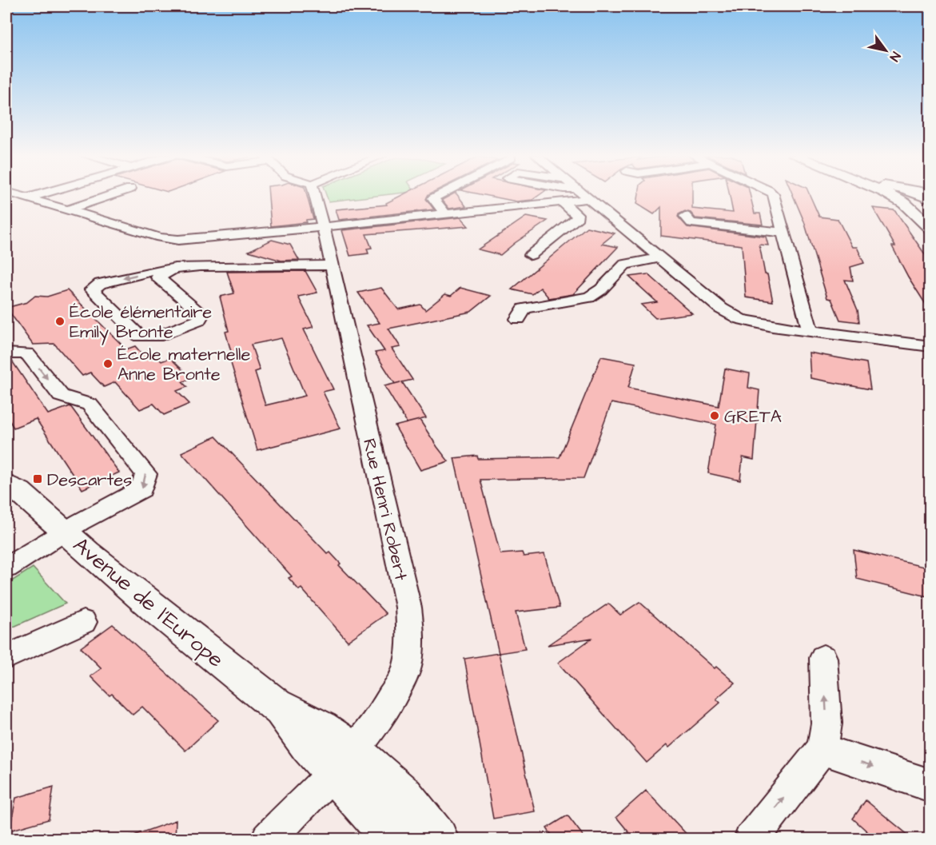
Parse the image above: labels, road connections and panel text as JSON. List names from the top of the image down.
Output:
{
  "streets": {
    "main road": ["Avenue de l’Europe"],
    "street": ["Rue Henri Robert"]
  },
  "crossings": [
    ["Rue Henri Robert", "Avenue de l’Europe"]
  ],
  "places": {
    "other": ["École élémentaire Emily Bronte", "École maternelle Anne Bronte", "GRETA"],
    "transit": ["Descartes"]
  },
  "north": "bottom right"
}
